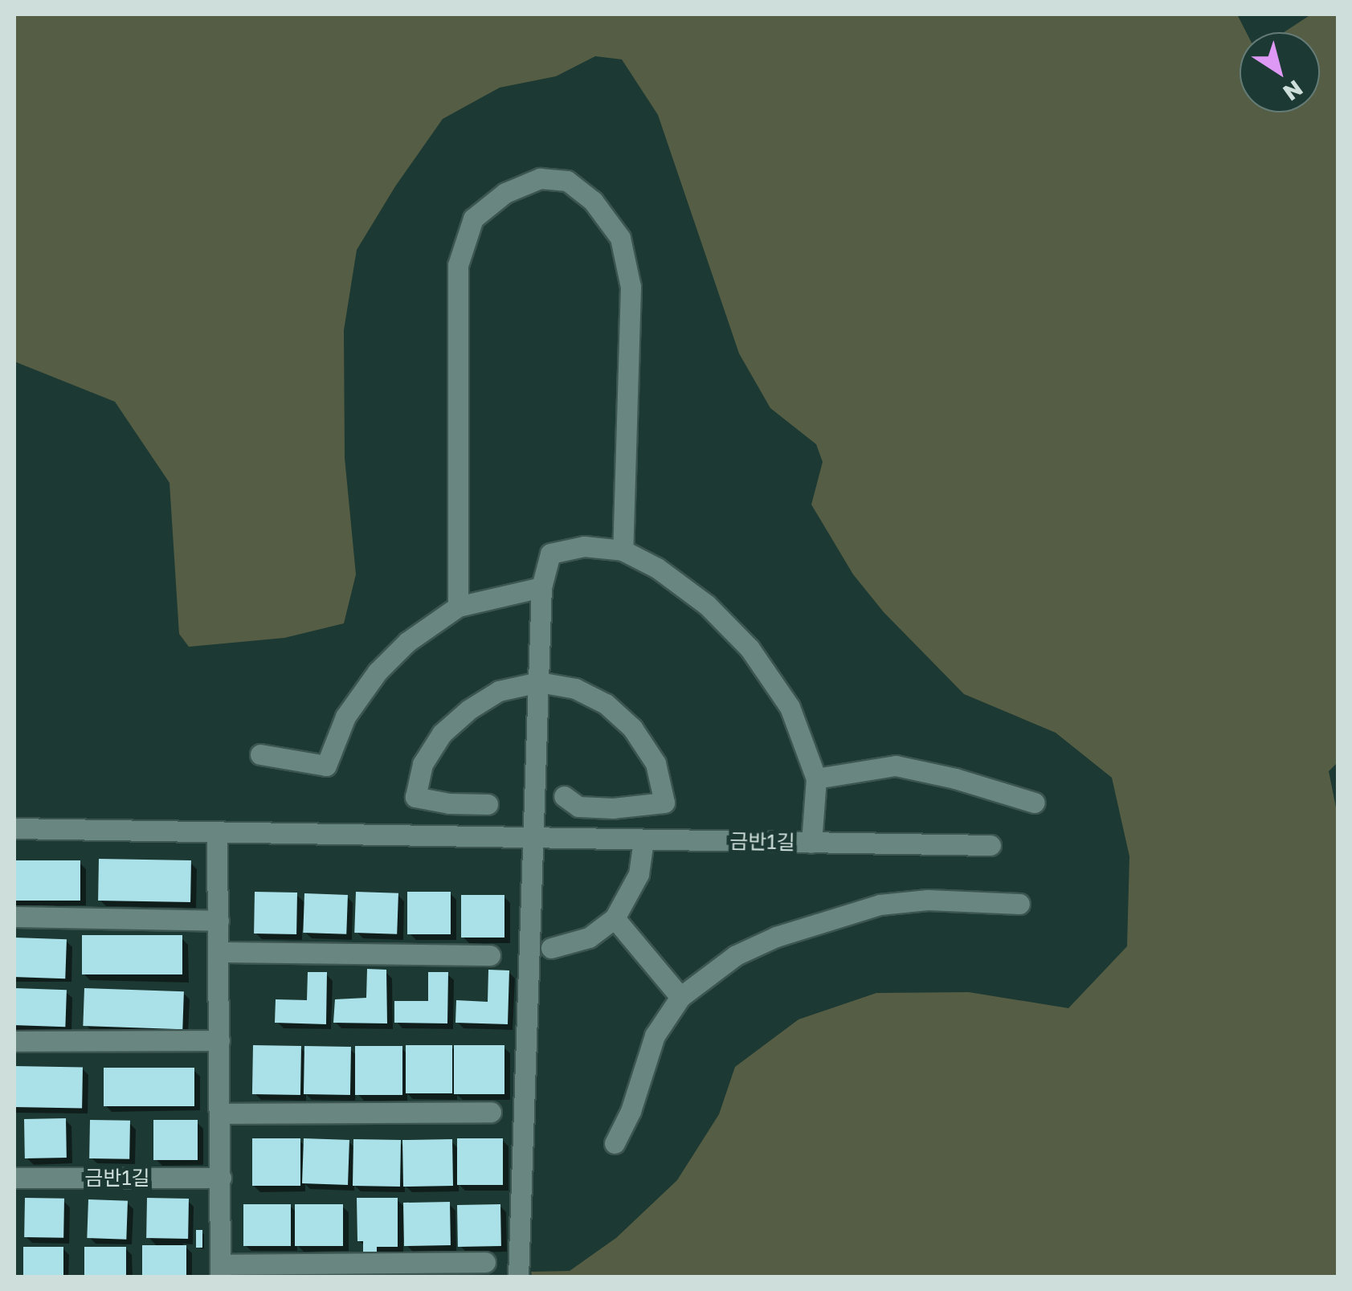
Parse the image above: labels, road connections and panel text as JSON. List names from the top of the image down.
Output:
{
  "streets": {
    "street": ["금반1길"]
  },
  "north": "bottom right"
}
